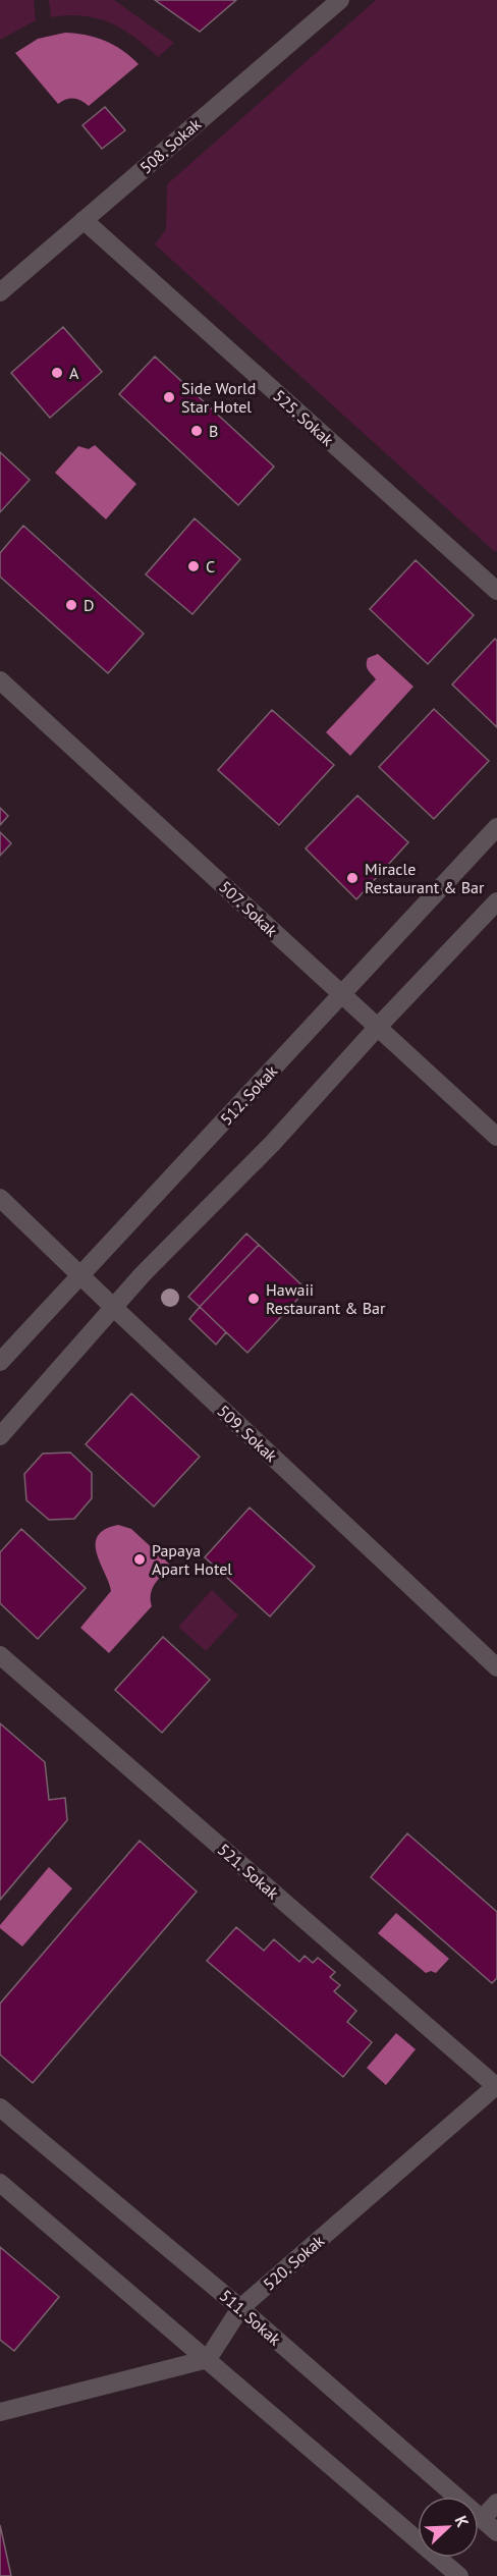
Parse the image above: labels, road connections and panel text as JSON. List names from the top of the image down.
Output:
{
  "streets": {
    "street": [
      "508. Sokak",
      "525. Sokak",
      "507. Sokak",
      "512. Sokak",
      "509. Sokak",
      "521. Sokak",
      "520. Sokak",
      "511. Sokak"
    ]
  },
  "crossings": [
    ["508. Sokak", "525. Sokak"],
    ["507. Sokak", "512. Sokak"],
    ["512. Sokak", "509. Sokak"],
    ["521. Sokak", "520. Sokak"],
    ["520. Sokak", "511. Sokak"]
  ],
  "places": [
    "A",
    "Side World Star Hotel",
    "B",
    "C",
    "D",
    "Miracle Restaurant & Bar",
    "Hawaii Restaurant & Bar",
    "Papaya Apart Hotel"
  ],
  "north": "top right"
}
